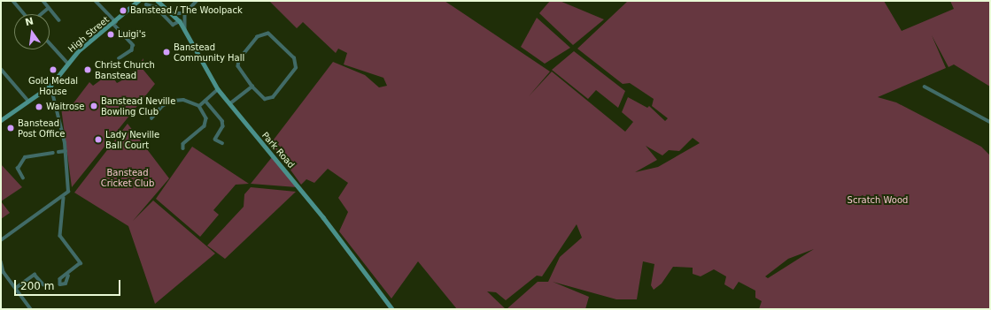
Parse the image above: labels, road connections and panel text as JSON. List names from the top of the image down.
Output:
{
  "streets": {
    "street": ["High Street", "Park Road"]
  },
  "parks": ["Banstead Cricket Club", "Scratch Wood"],
  "places": [
    "Banstead / The Woolpack",
    "Luigi's",
    "Banstead Community Hall",
    "Gold Medal House",
    "Christ Church Banstead",
    "Banstead Neville Bowling Club",
    "Waitrose",
    "Banstead Post Office",
    "Lady Neville Ball Court"
  ],
  "scale_bar": "200 m",
  "north": "top"
}
